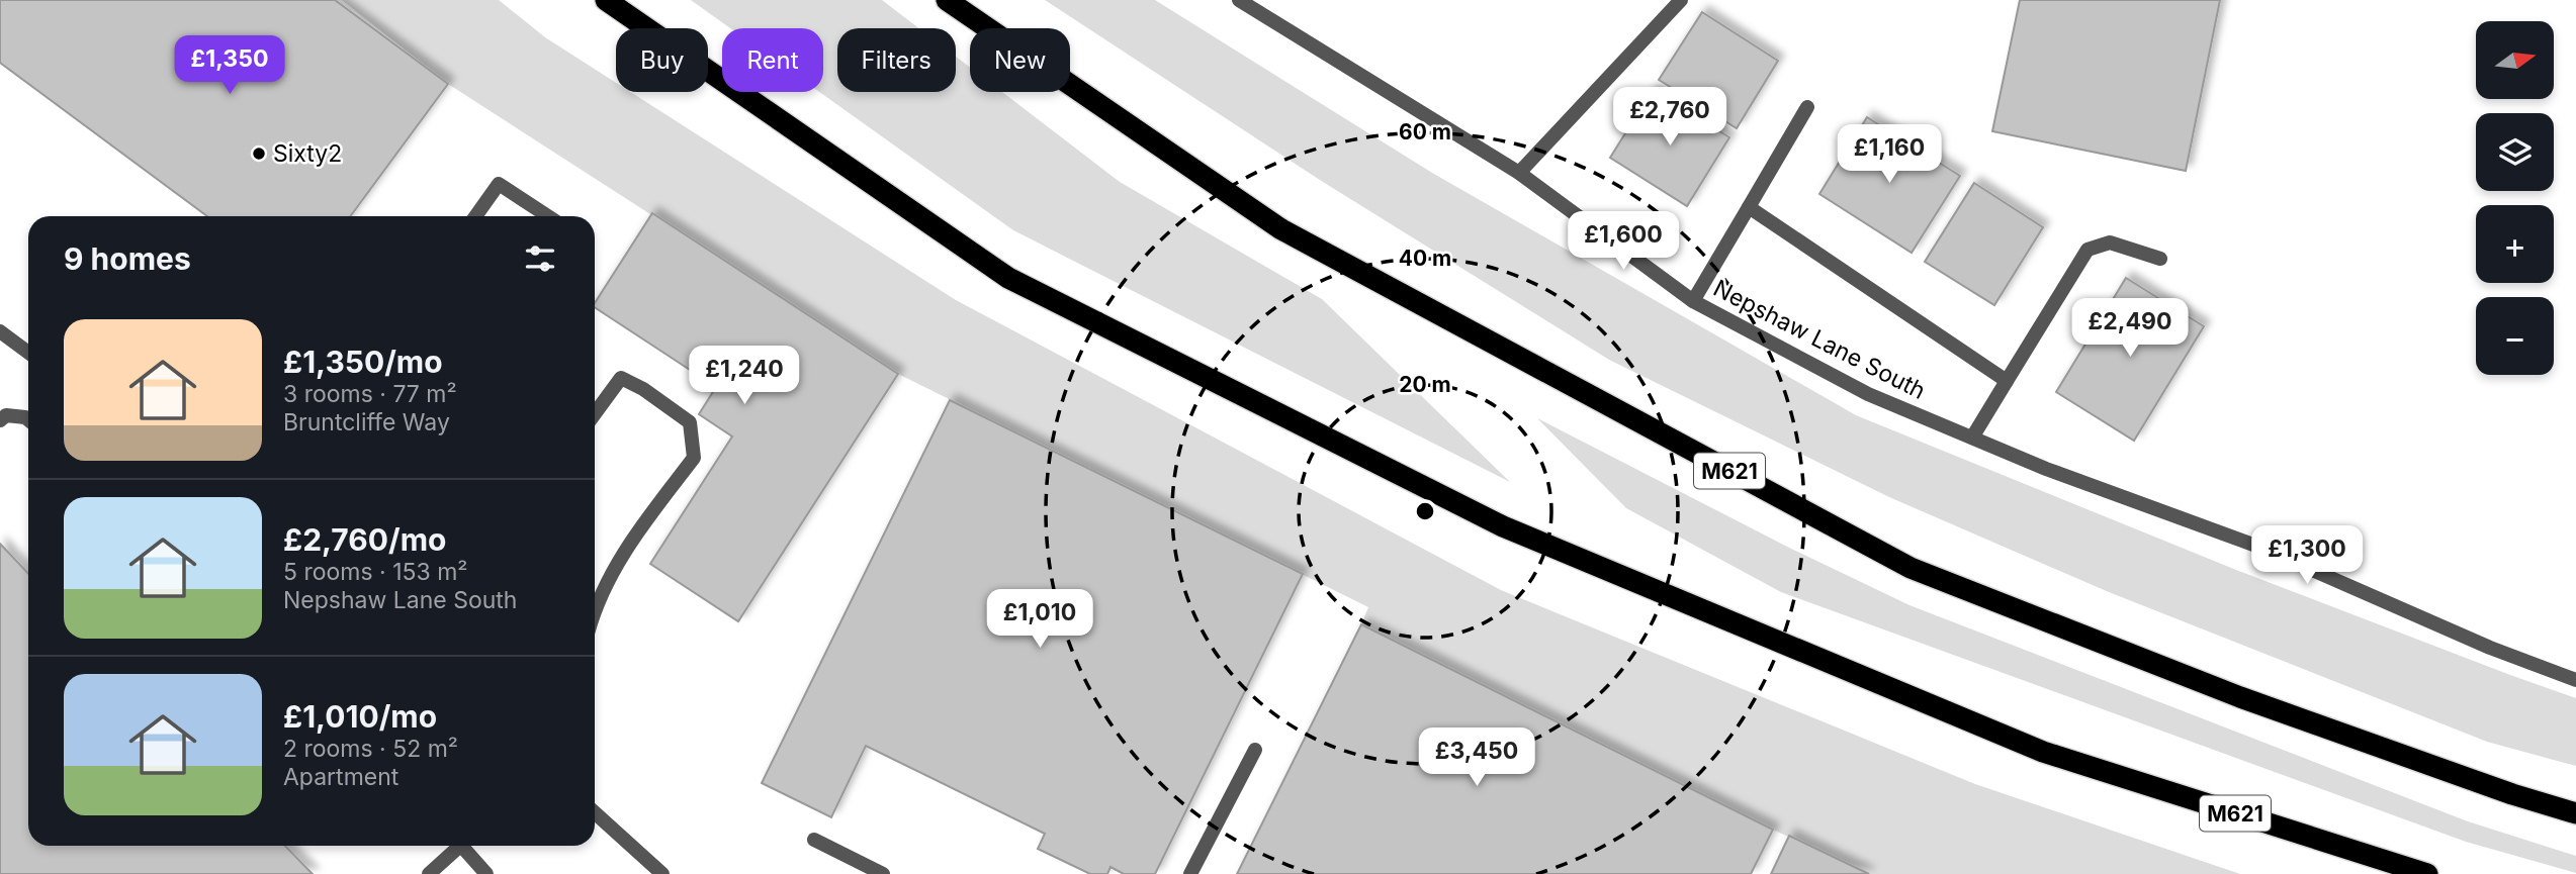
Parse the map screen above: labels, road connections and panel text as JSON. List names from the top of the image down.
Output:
{
  "streets": {
    "highway": ["M621"],
    "street": ["Nepshaw Lane South"]
  },
  "places": ["Sixty2"],
  "north": "right",
  "page": {
    "map_buttons": ["+", "−"],
    "chip": [
      "Buy",
      "Rent",
      "Filters",
      "New"
    ],
    "price": [
      "£1,350",
      "£2,760",
      "£1,160",
      "£1,600",
      "£2,490",
      "£1,240",
      "£1,300",
      "£1,010",
      "£3,450"
    ],
    "heading": "9 homes",
    "list": [
      {
        "name": "£1,350/mo",
        "note": "3 rooms · 77 m² · Bruntcliffe Way"
      },
      {
        "name": "£2,760/mo",
        "note": "5 rooms · 153 m² · Nepshaw Lane South"
      },
      {
        "name": "£1,010/mo",
        "note": "2 rooms · 52 m² · Apartment"
      }
    ]
  },
  "rings": ["60 m", "40 m", "20 m"]
}
